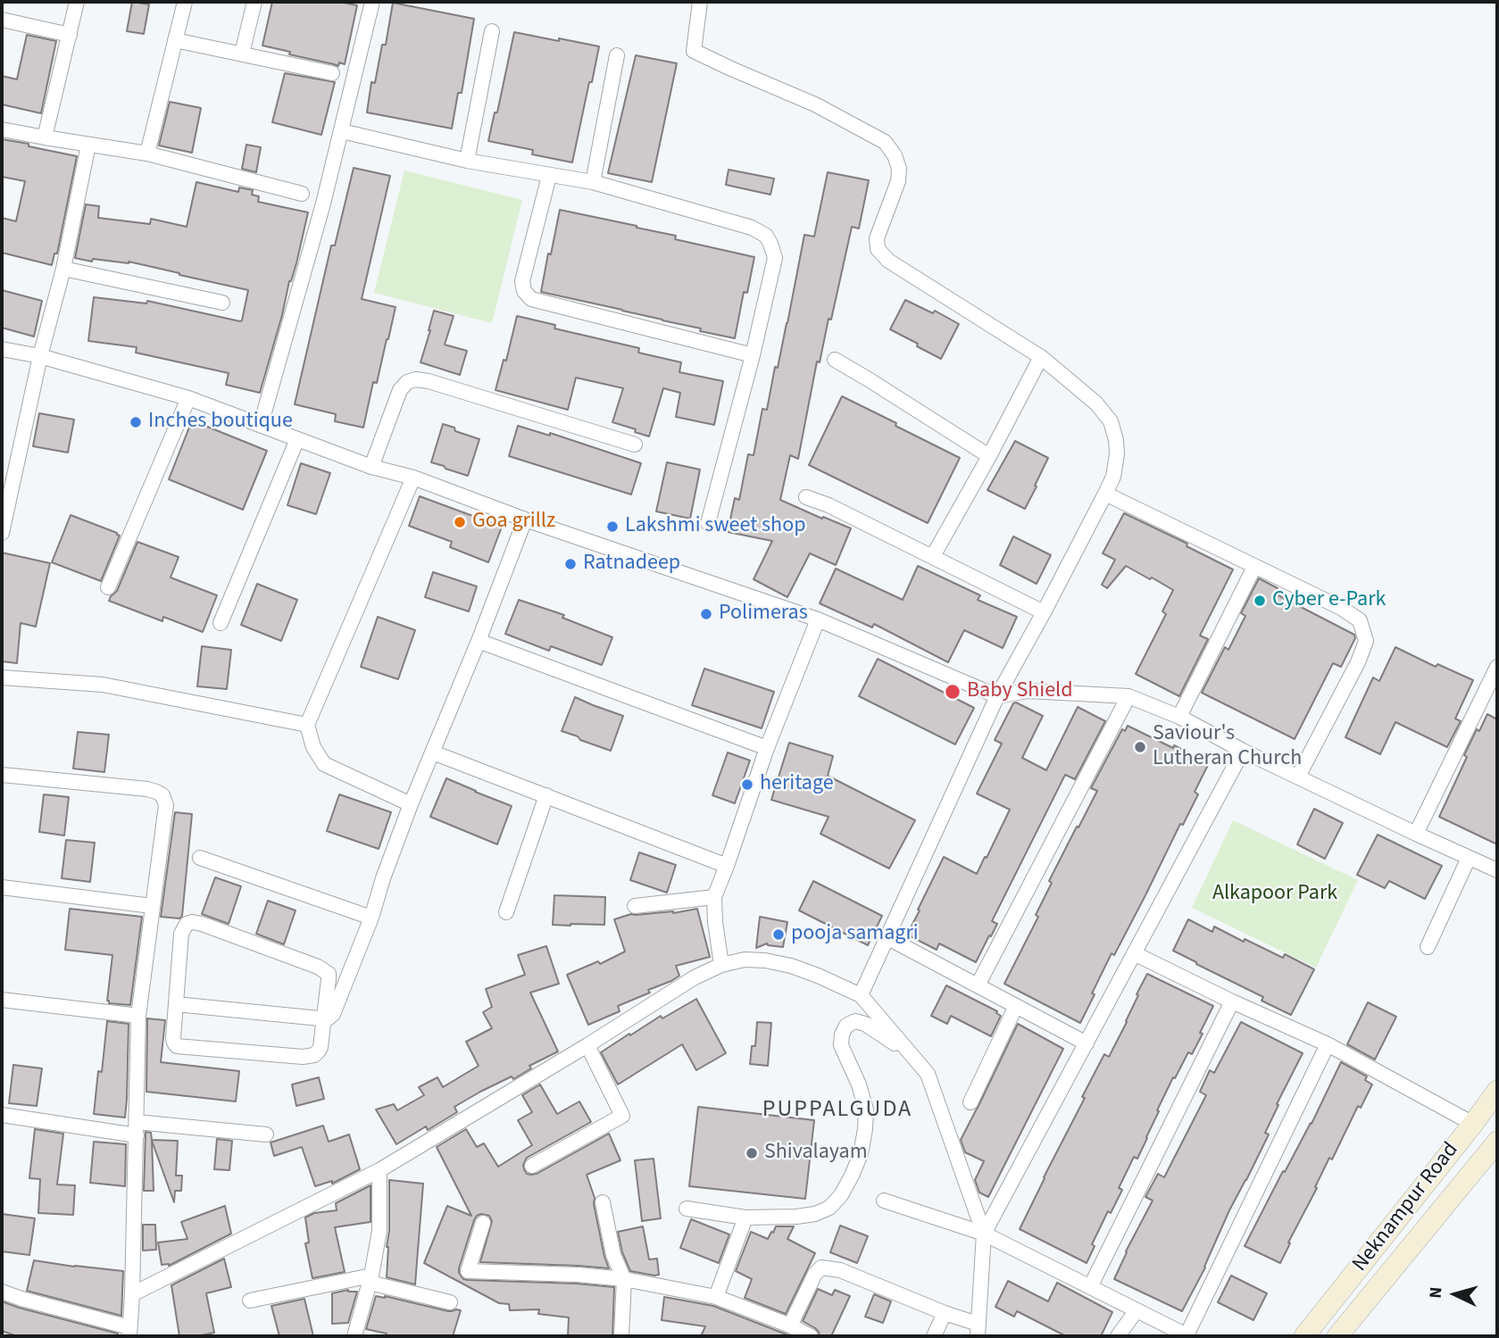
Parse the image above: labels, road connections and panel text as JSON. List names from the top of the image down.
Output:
{
  "streets": {
    "street": ["Neknampur Road"]
  },
  "districts": ["PUPPALGUDA"],
  "parks": ["Alkapoor Park"],
  "places": [
    "Inches boutique",
    "Goa grillz",
    "Lakshmi sweet shop",
    "Ratnadeep",
    "Cyber e-Park",
    "Polimeras",
    "Baby Shield",
    "Saviour's Lutheran Church",
    "heritage",
    "pooja samagri",
    "Shivalayam"
  ],
  "north": "left"
}
